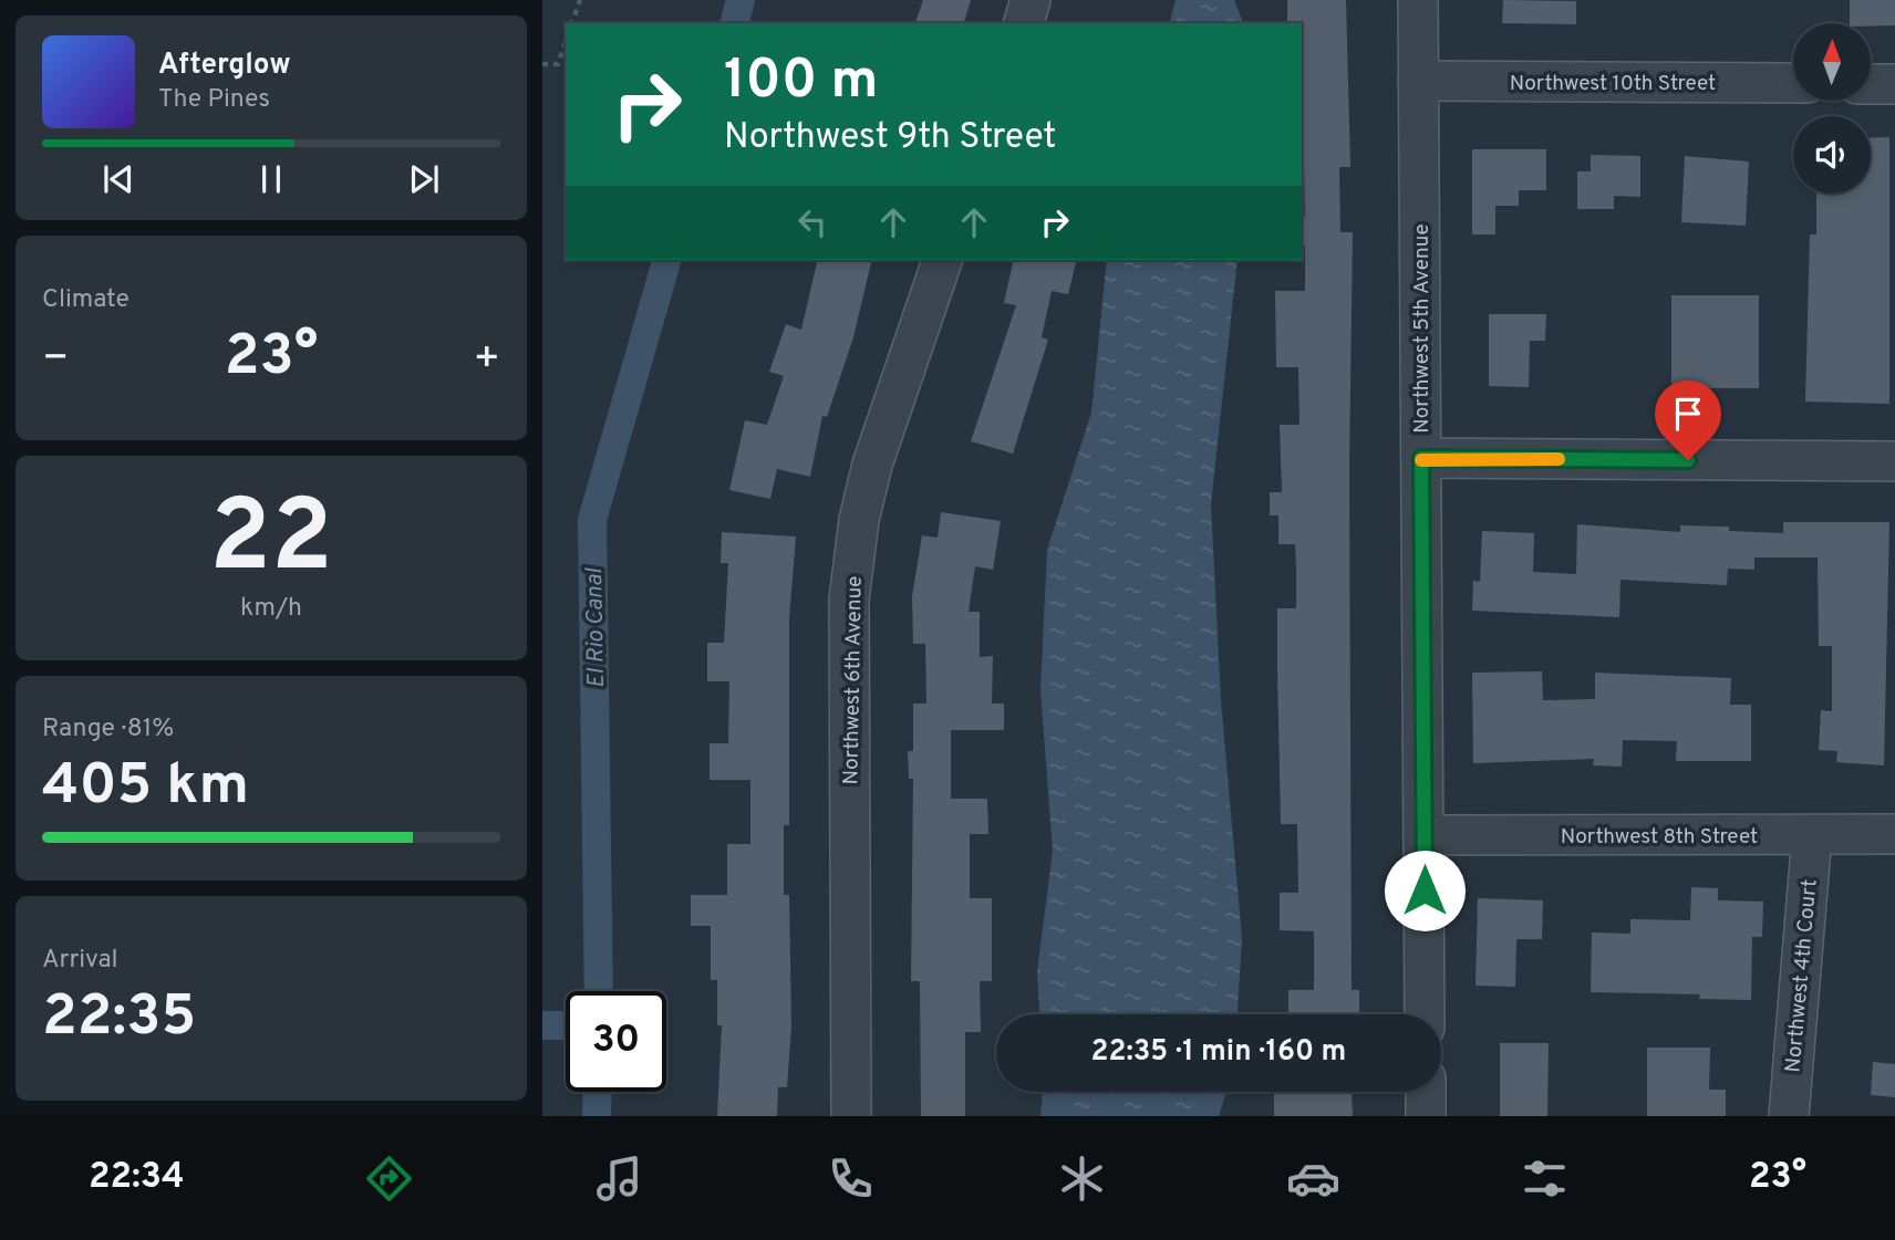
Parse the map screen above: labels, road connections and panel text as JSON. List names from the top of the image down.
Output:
{
  "streets": {
    "street": [
      "Northwest 10th Street",
      "Northwest 5th Avenue",
      "Northwest 6th Avenue",
      "Northwest 8th Street",
      "Northwest 4th Court"
    ]
  },
  "crossings": [
    ["Northwest 10th Street", "Northwest 5th Avenue"],
    ["Northwest 5th Avenue", "Northwest 8th Street"],
    ["Northwest 8th Street", "Northwest 4th Court"]
  ],
  "water": ["El Rio Canal"],
  "north": "top",
  "page": {
    "turn": ["100 m", "Northwest 9th Street"],
    "song": ["Afterglow", "The Pines"],
    "tile": [
      "Climate",
      ["22", "km/h"],
      ["Range · 81%", "405 km"],
      ["Arrival", "22:35"]
    ],
    "heat": ["−", "23°", "+"],
    "limit": "30",
    "trip": "22:35 · 1 min · 160 m",
    "tabs": ["22:34", "23°"]
  }
}
